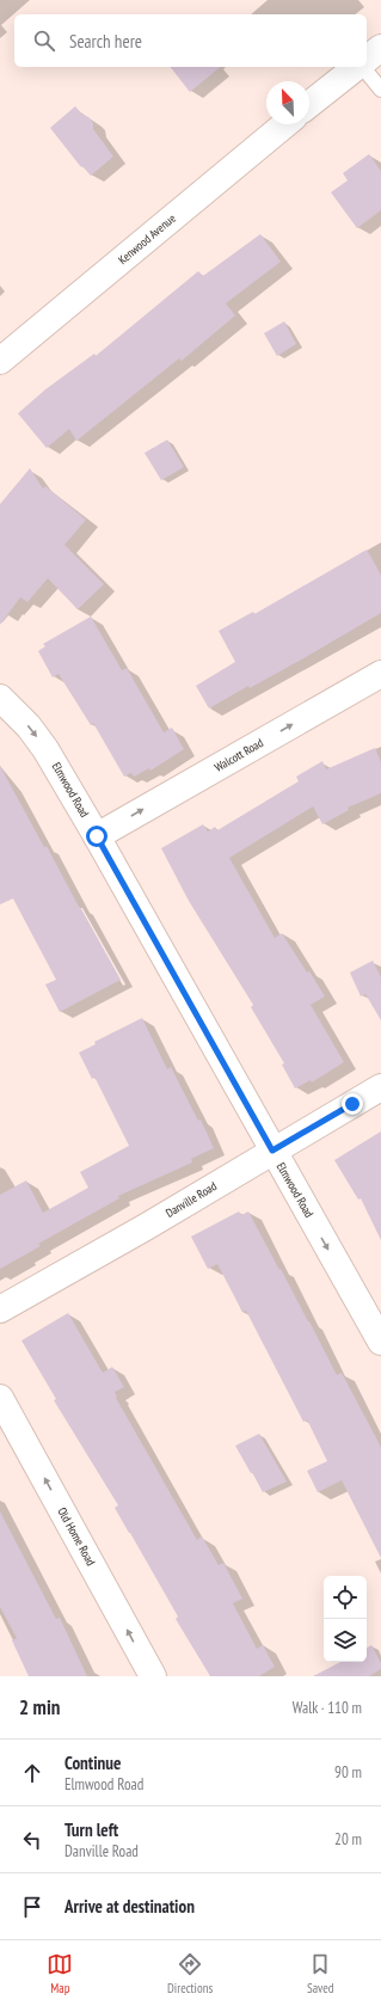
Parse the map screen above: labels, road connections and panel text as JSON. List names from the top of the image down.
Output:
{
  "streets": {
    "street": [
      "Kenwood Avenue",
      "Walcott Road",
      "Elmwood Road",
      "Danville Road",
      "Old Home Road"
    ]
  },
  "crossings": [
    ["Walcott Road", "Elmwood Road"],
    ["Elmwood Road", "Danville Road"]
  ],
  "one_way": ["Walcott Road", "Elmwood Road", "Old Home Road"],
  "north": "top left",
  "page": {
    "search": "Search here",
    "heading": ["2 min", "Walk · 110 m"],
    "list": [
      ["Continue", "Elmwood Road", "90 m"],
      ["Turn left", "Danville Road", "20 m"],
      "Arrive at destination"
    ],
    "nav": ["Map", "Directions", "Saved"]
  }
}
